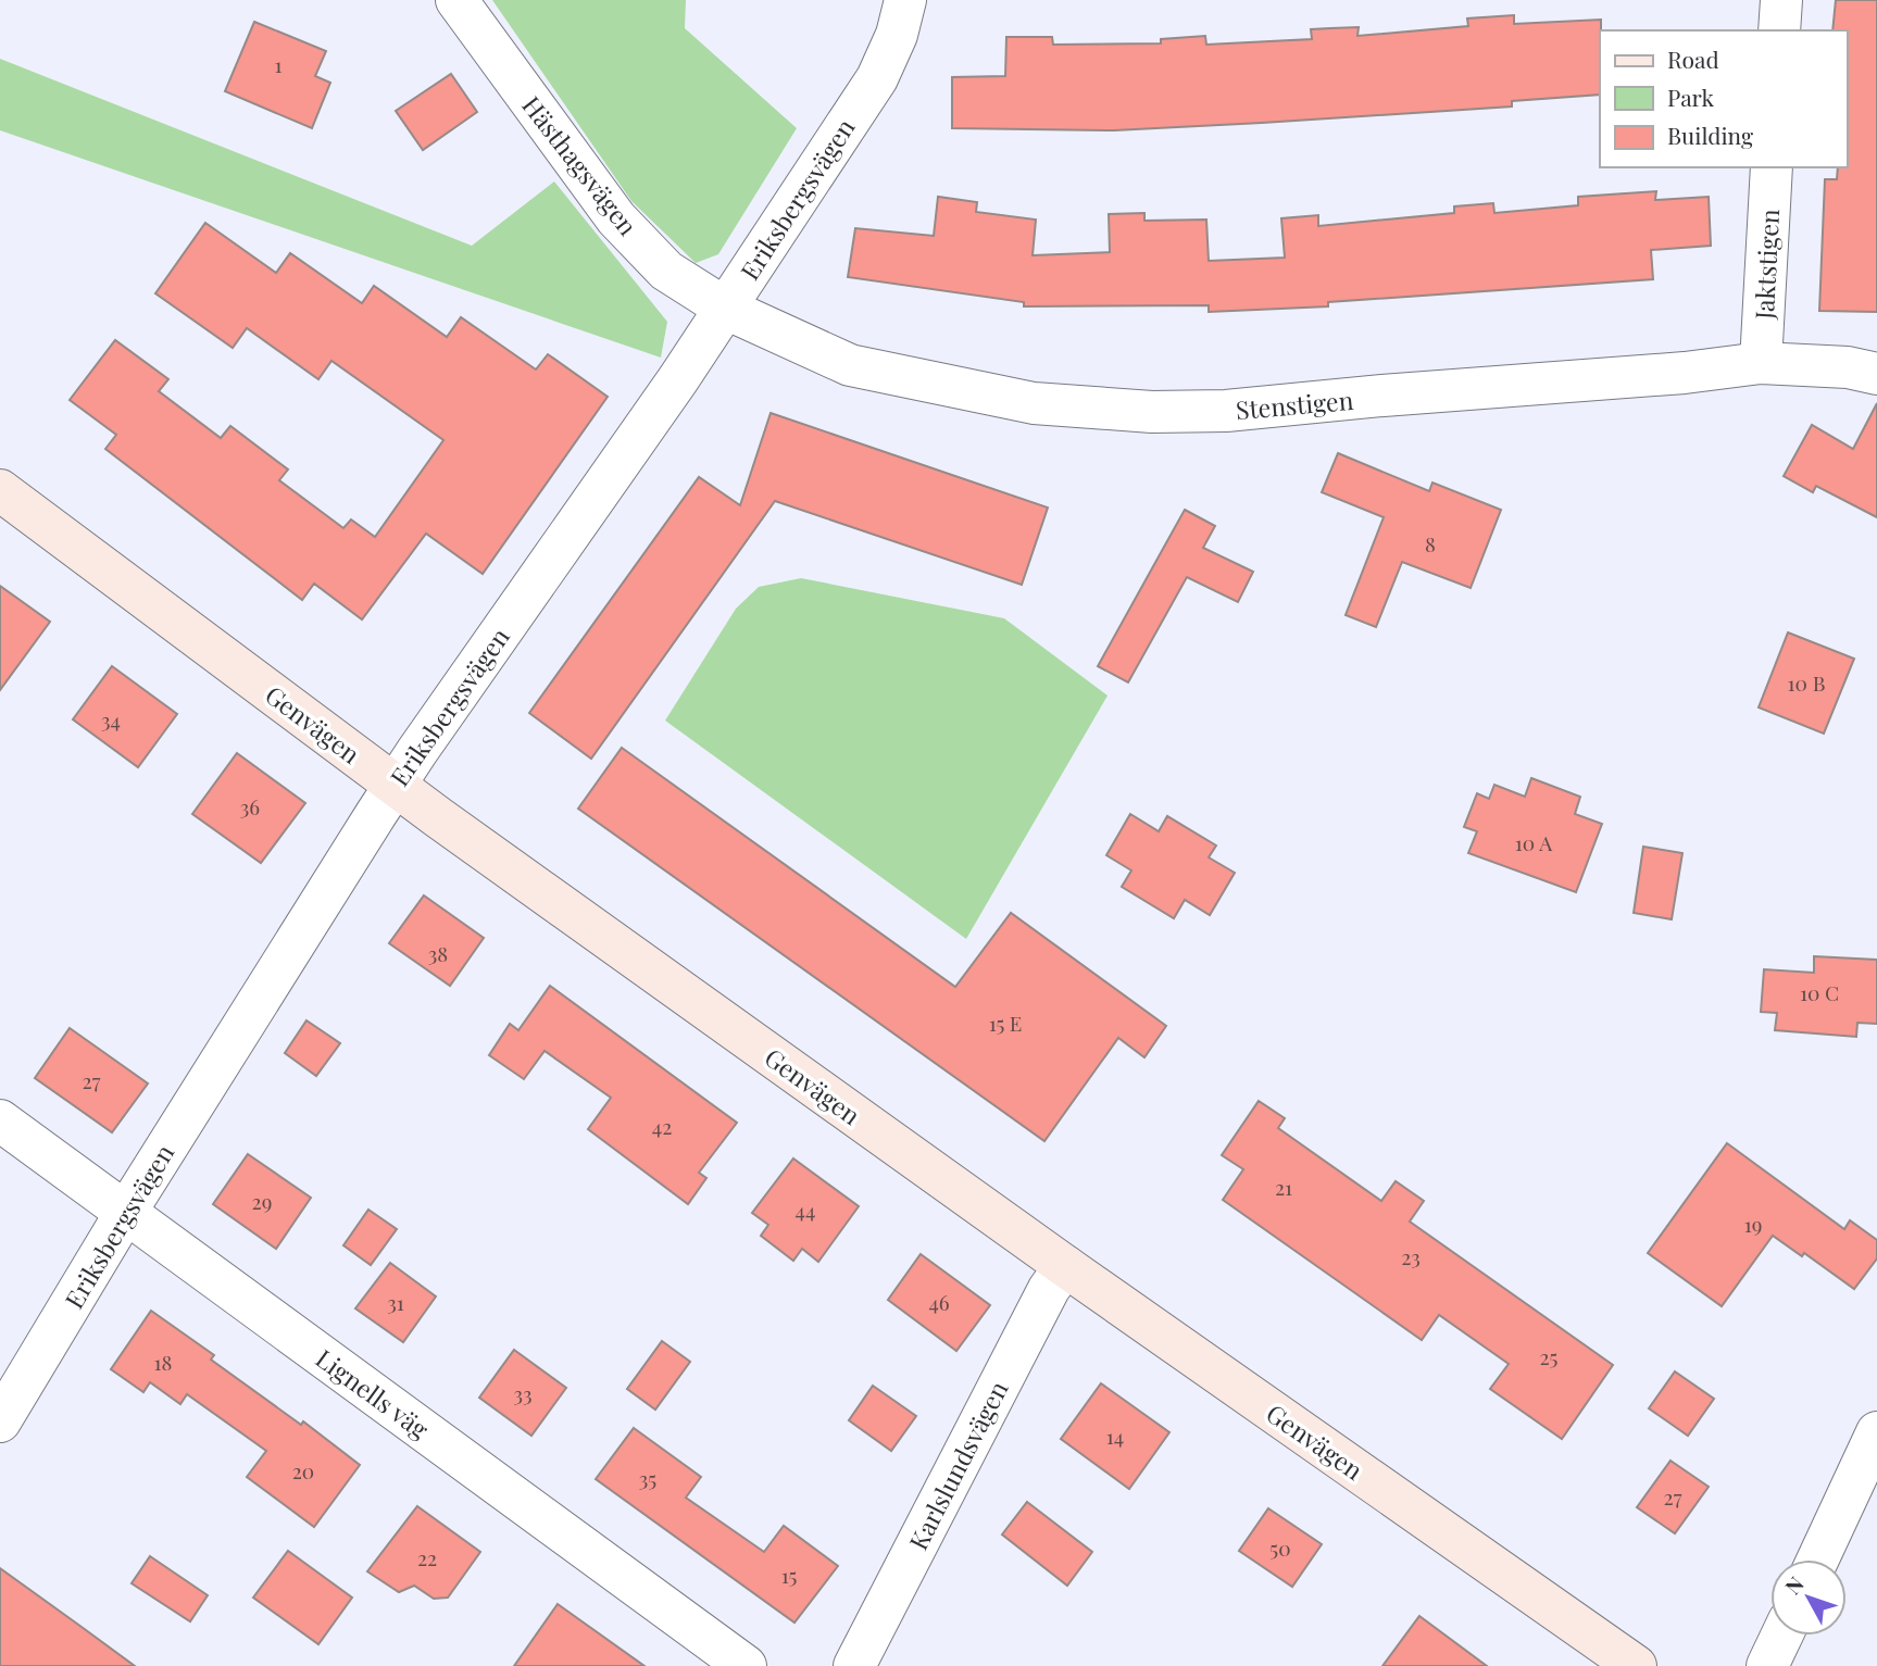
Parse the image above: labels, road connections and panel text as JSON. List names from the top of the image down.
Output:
{
  "streets": {
    "street": [
      "Hästhagsvägen",
      "Eriksbergsvägen",
      "Jaktstigen",
      "Stenstigen",
      "Genvägen",
      "Lignells väg",
      "Karlslundsvägen"
    ]
  },
  "crossings": [
    ["Hästhagsvägen", "Eriksbergsvägen"],
    ["Hästhagsvägen", "Stenstigen"],
    ["Eriksbergsvägen", "Stenstigen"],
    ["Eriksbergsvägen", "Genvägen"],
    ["Eriksbergsvägen", "Lignells väg"],
    ["Jaktstigen", "Stenstigen"],
    ["Genvägen", "Karlslundsvägen"]
  ],
  "house_numbers": [
    "1",
    "8",
    "10 B",
    "34",
    "36",
    "10 A",
    "38",
    "10 C",
    "15 E",
    "27",
    "42",
    "21",
    "29",
    "44",
    "19",
    "23",
    "31",
    "46",
    "25",
    "18",
    "33",
    "14",
    "20",
    "35",
    "27",
    "50",
    "22",
    "15"
  ],
  "legend": ["Road", "Park", "Building"],
  "north": "top left"
}
